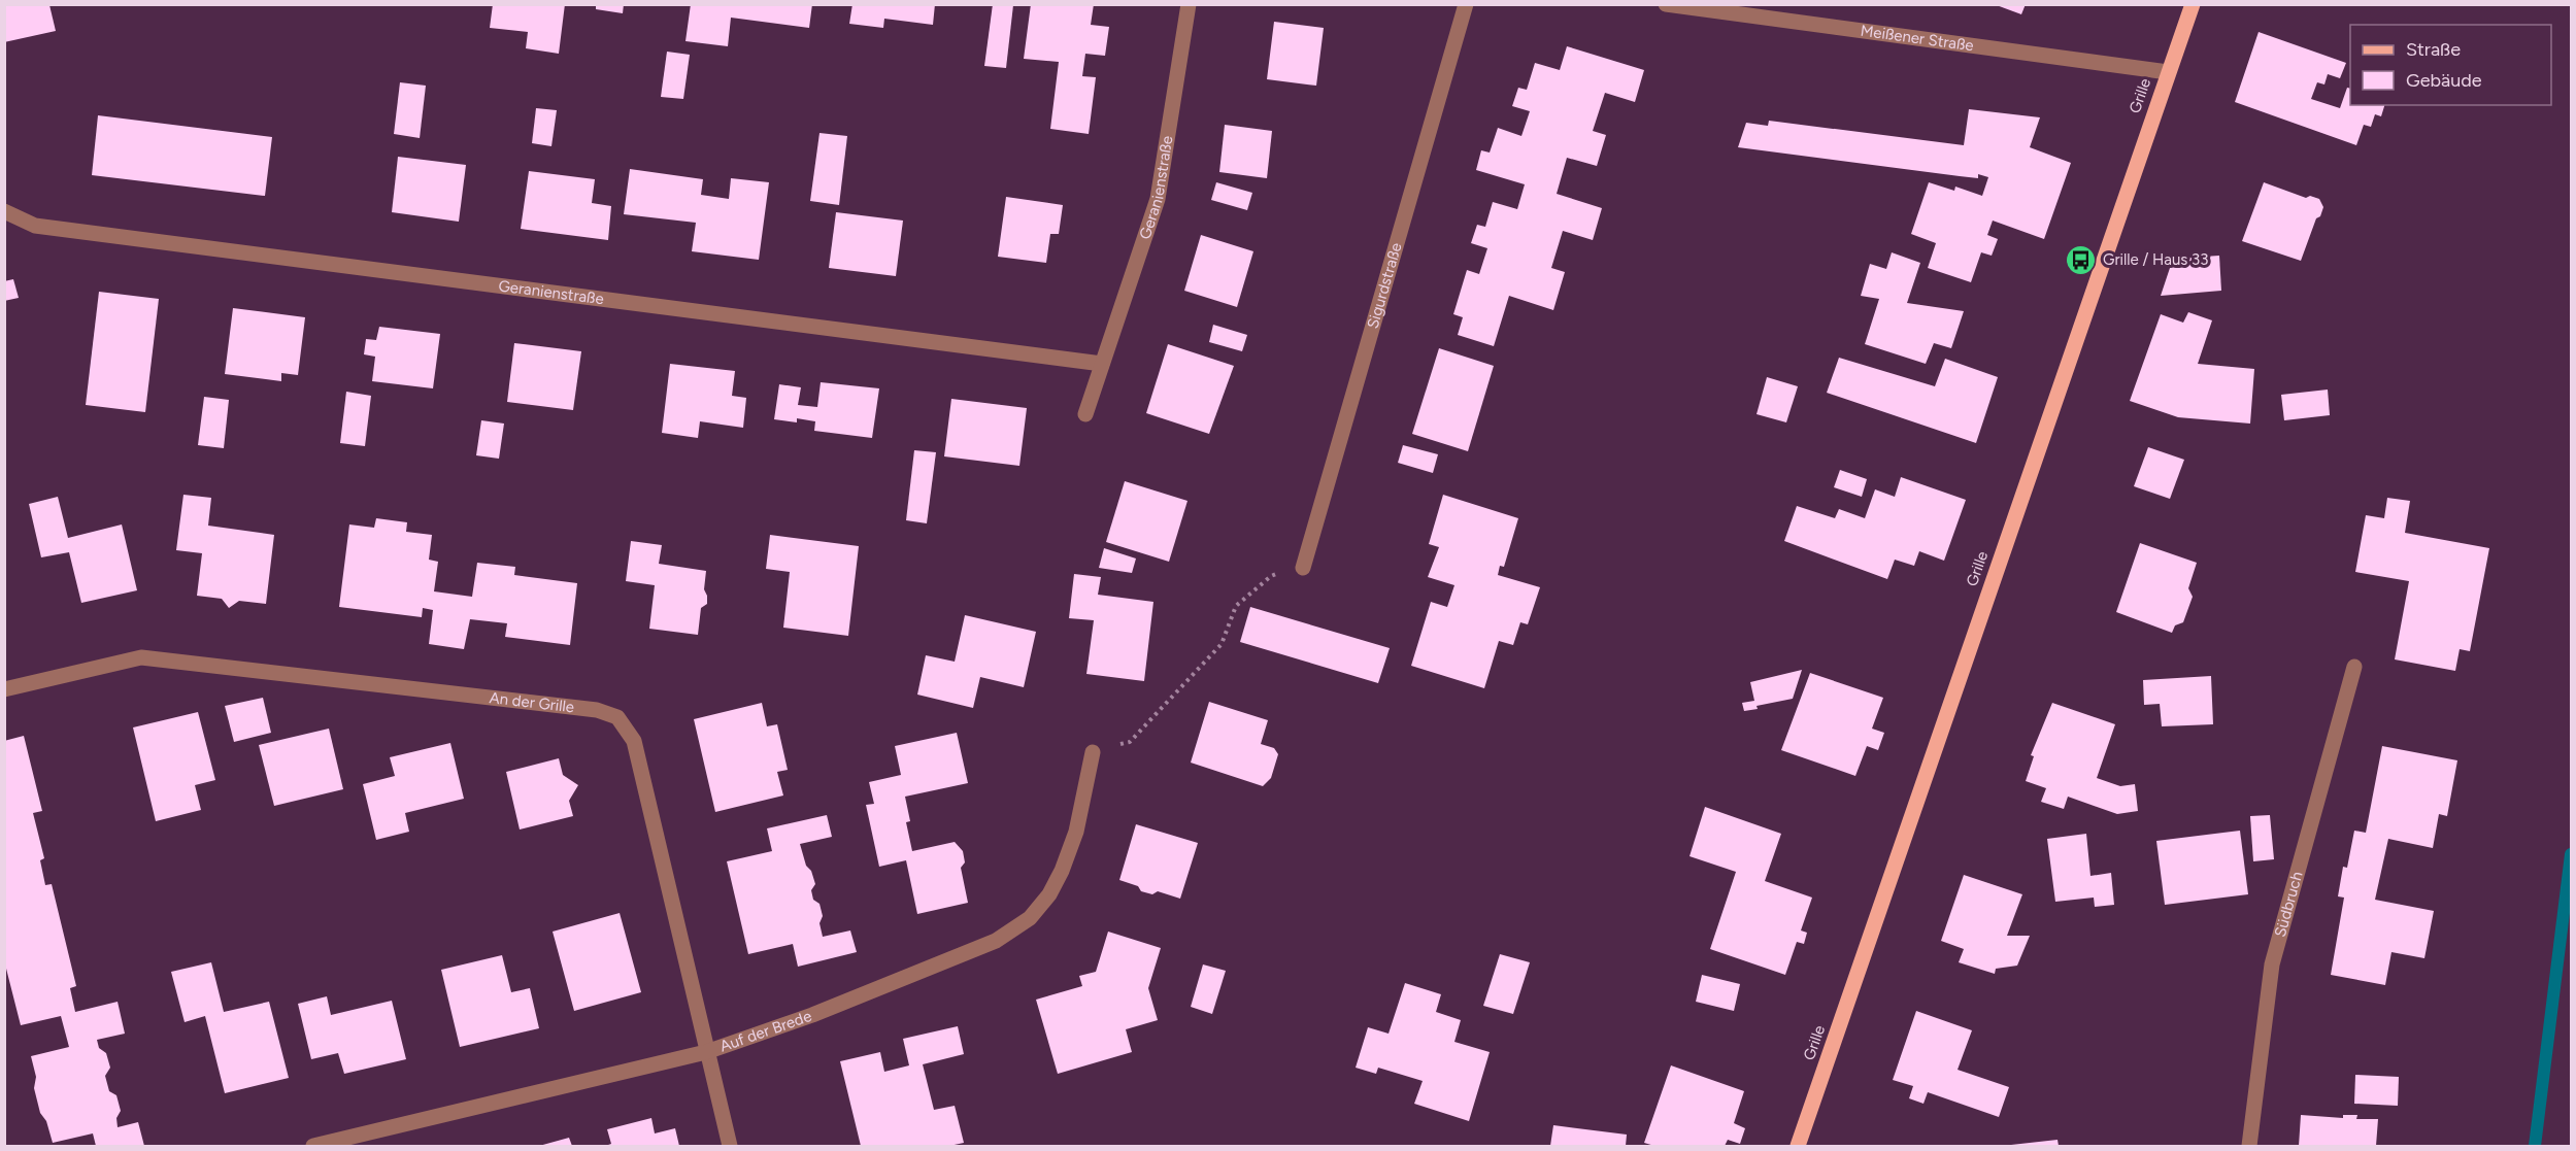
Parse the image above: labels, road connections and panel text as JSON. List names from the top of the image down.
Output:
{
  "streets": {
    "main road": ["Grille"],
    "street": [
      "Meißener Straße",
      "Geranienstraße",
      "Sigurdstraße",
      "An der Grille",
      "Südbruch",
      "Auf der Brede"
    ]
  },
  "crossings": [
    ["Meißener Straße", "Grille"],
    ["An der Grille", "Auf der Brede"]
  ],
  "places": {
    "bus stop": ["Grille / Haus 33"]
  },
  "legend": ["Straße", "Gebäude"]
}
